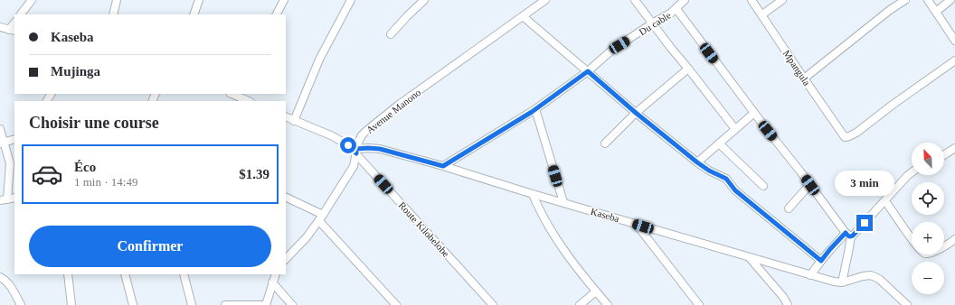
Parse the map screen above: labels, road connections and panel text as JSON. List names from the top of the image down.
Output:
{
  "streets": {
    "street": [
      "Du cable",
      "Mpangula",
      "Avenue Manono",
      "Kaseba",
      "Route Kilobelobe"
    ]
  },
  "crossings": [
    ["Du cable", "Kaseba"],
    ["Avenue Manono", "Kaseba"],
    ["Avenue Manono", "Route Kilobelobe"],
    ["Kaseba", "Route Kilobelobe"]
  ],
  "north": "top left",
  "page": {
    "banner": ["Kaseba", "Mujinga"],
    "heading": "Choisir une course",
    "map_buttons": ["+", "−"],
    "list": [
      {
        "name": "Éco",
        "note": "1 min · 14:49",
        "value": "$1.39"
      }
    ],
    "bubble": "3 min",
    "buttons": "Confirmer"
  }
}
